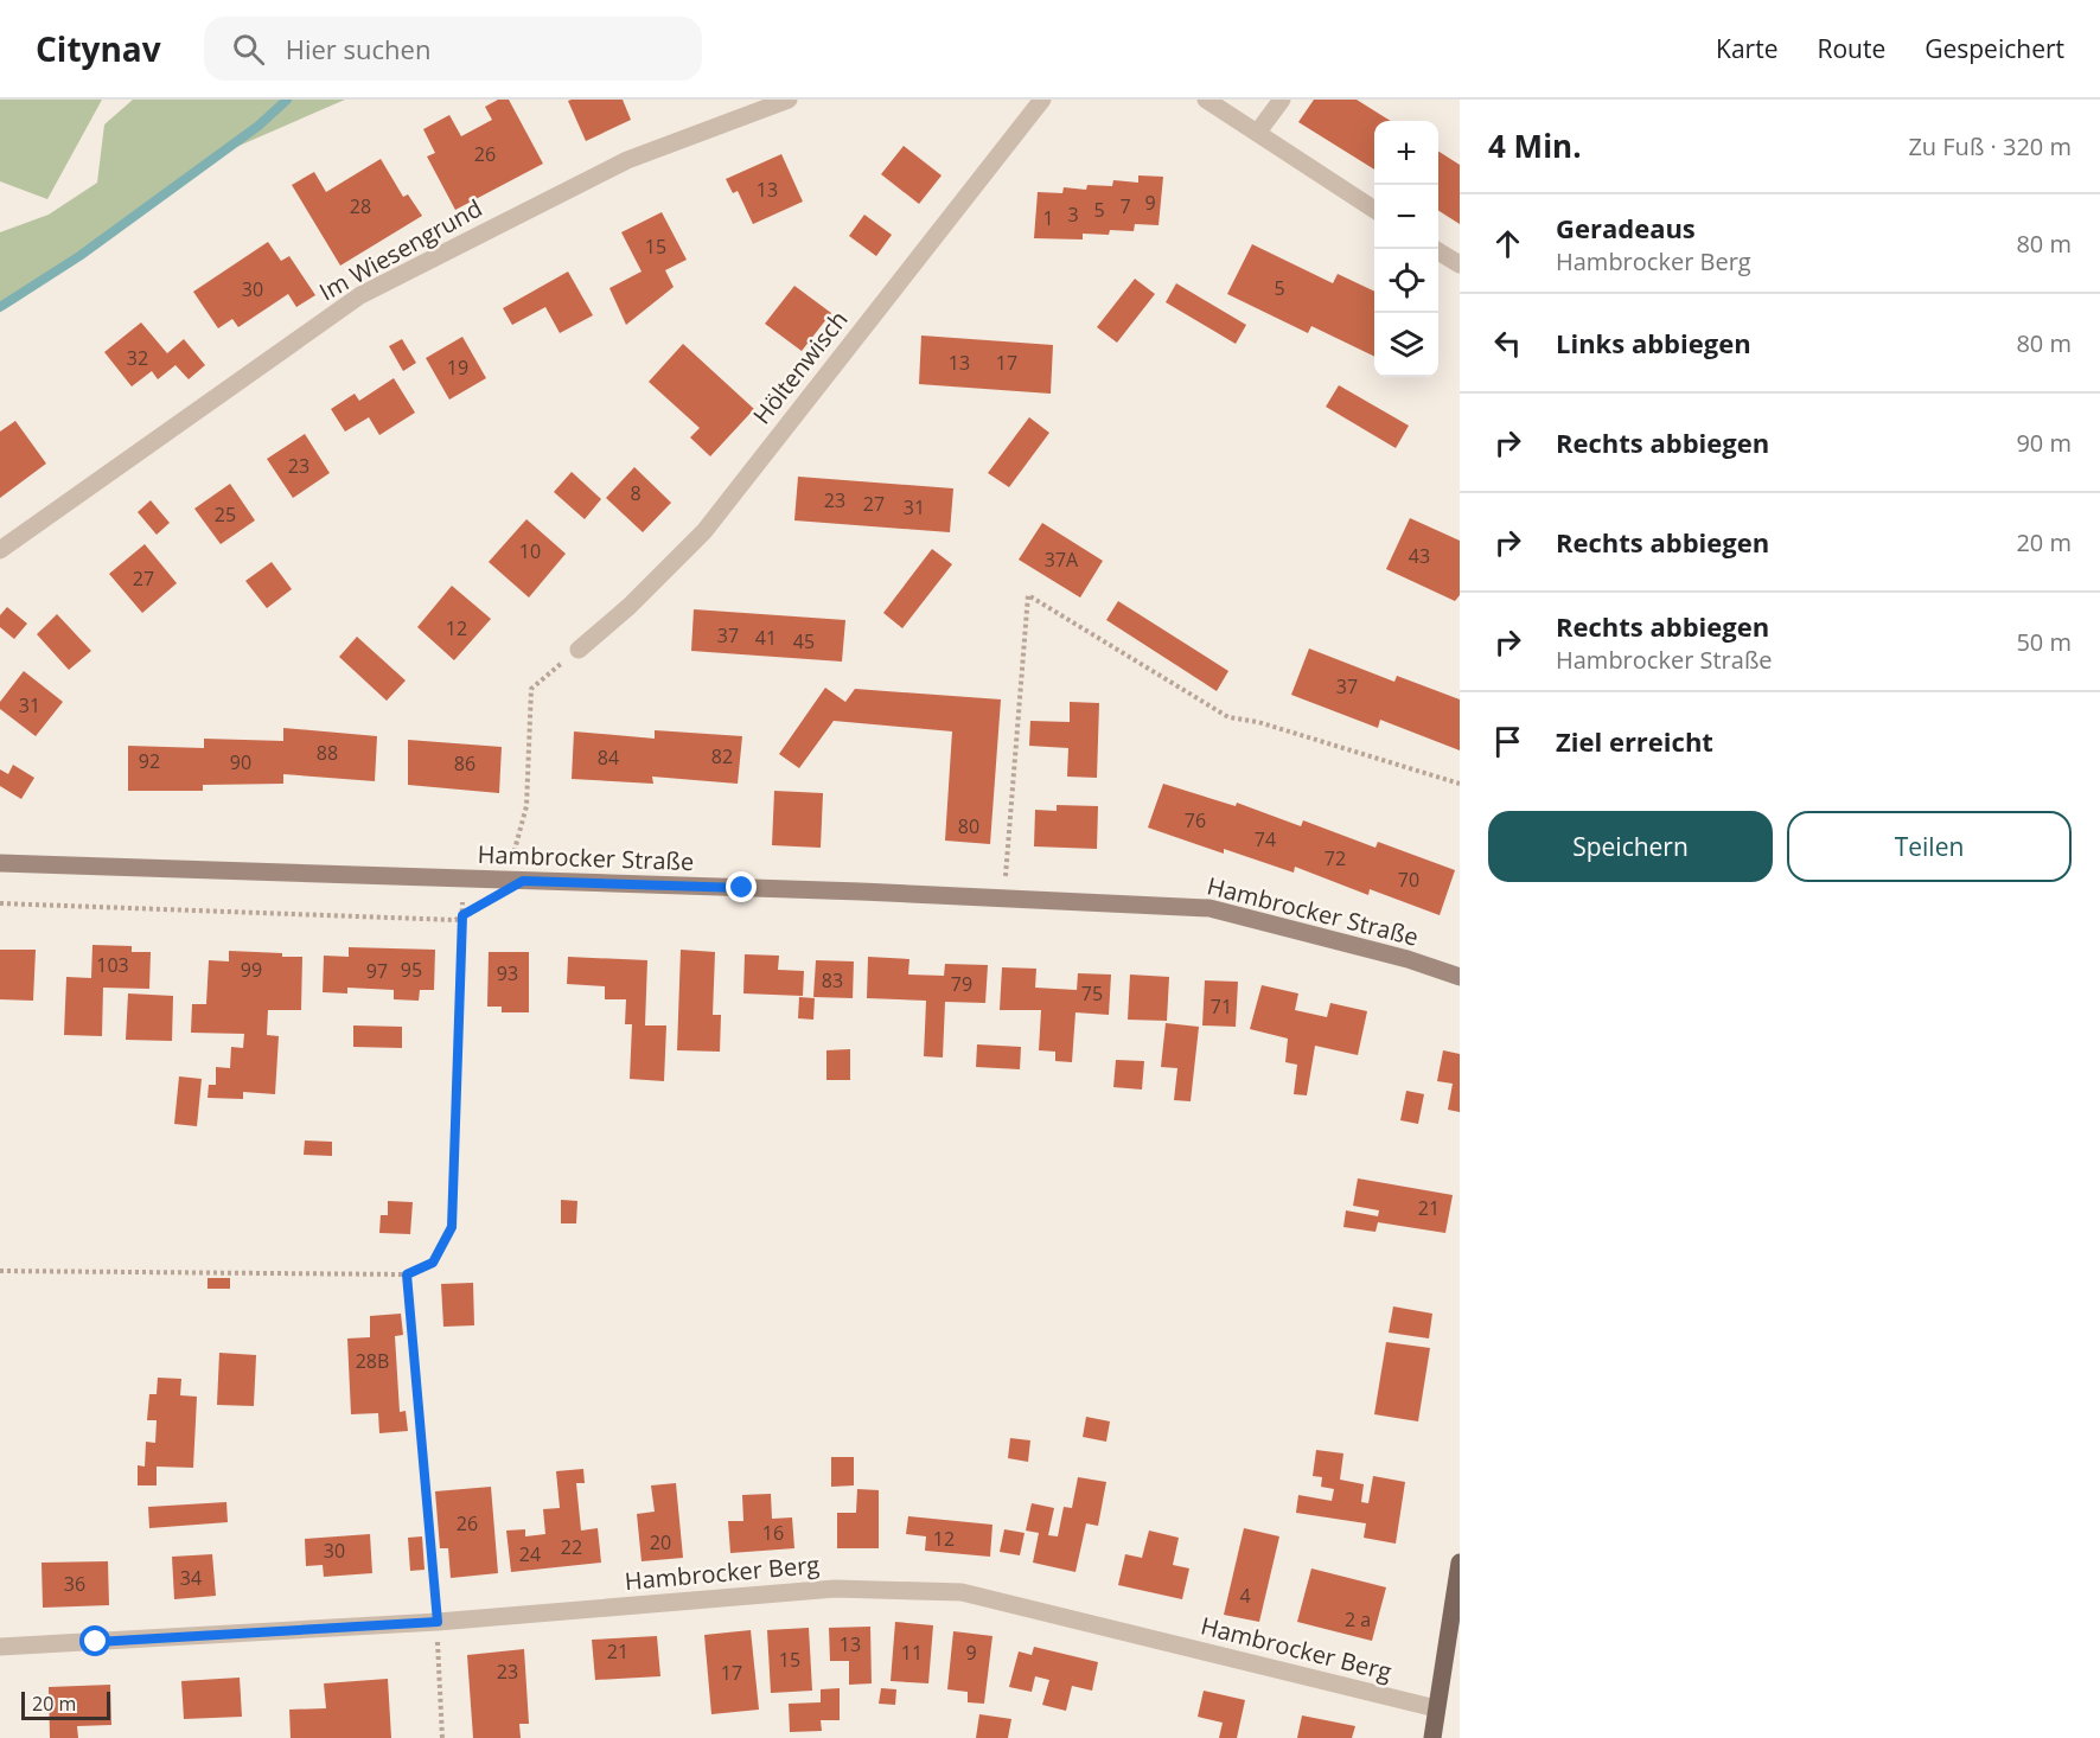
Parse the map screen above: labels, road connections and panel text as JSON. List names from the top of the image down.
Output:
{
  "streets": {
    "street": [
      "Im Wiesengrund",
      "Höltenwisch",
      "Hambrocker Straße",
      "Hambrocker Berg"
    ]
  },
  "house_numbers": [
    "26",
    "13",
    "9",
    "28",
    "7",
    "5",
    "3",
    "1",
    "15",
    "5",
    "30",
    "32",
    "13",
    "17",
    "19",
    "23",
    "8",
    "23",
    "27",
    "31",
    "25",
    "10",
    "43",
    "37A",
    "27",
    "12",
    "37",
    "41",
    "45",
    "37",
    "31",
    "88",
    "82",
    "84",
    "92",
    "90",
    "86",
    "76",
    "80",
    "74",
    "72",
    "70",
    "103",
    "99",
    "95",
    "97",
    "93",
    "83",
    "79",
    "75",
    "71",
    "21",
    "28B",
    "26",
    "16",
    "12",
    "20",
    "22",
    "30",
    "24",
    "34",
    "36",
    "4",
    "2 a",
    "13",
    "21",
    "11",
    "9",
    "15",
    "23",
    "17"
  ],
  "scale_bar": "20 m",
  "page": {
    "header": "Citynav",
    "search": "Hier suchen",
    "nav": ["Karte", "Route", "Gespeichert"],
    "heading": ["4 Min.", "Zu Fuß · 320 m"],
    "map_buttons": ["+", "−"],
    "list": [
      ["Geradeaus", "Hambrocker Berg", "80 m"],
      ["Links abbiegen", "80 m"],
      ["Rechts abbiegen", "90 m"],
      ["Rechts abbiegen", "20 m"],
      ["Rechts abbiegen", "Hambrocker Straße", "50 m"],
      "Ziel erreicht"
    ],
    "buttons": ["Speichern", "Teilen"],
    "scale": "20 m"
  }
}
